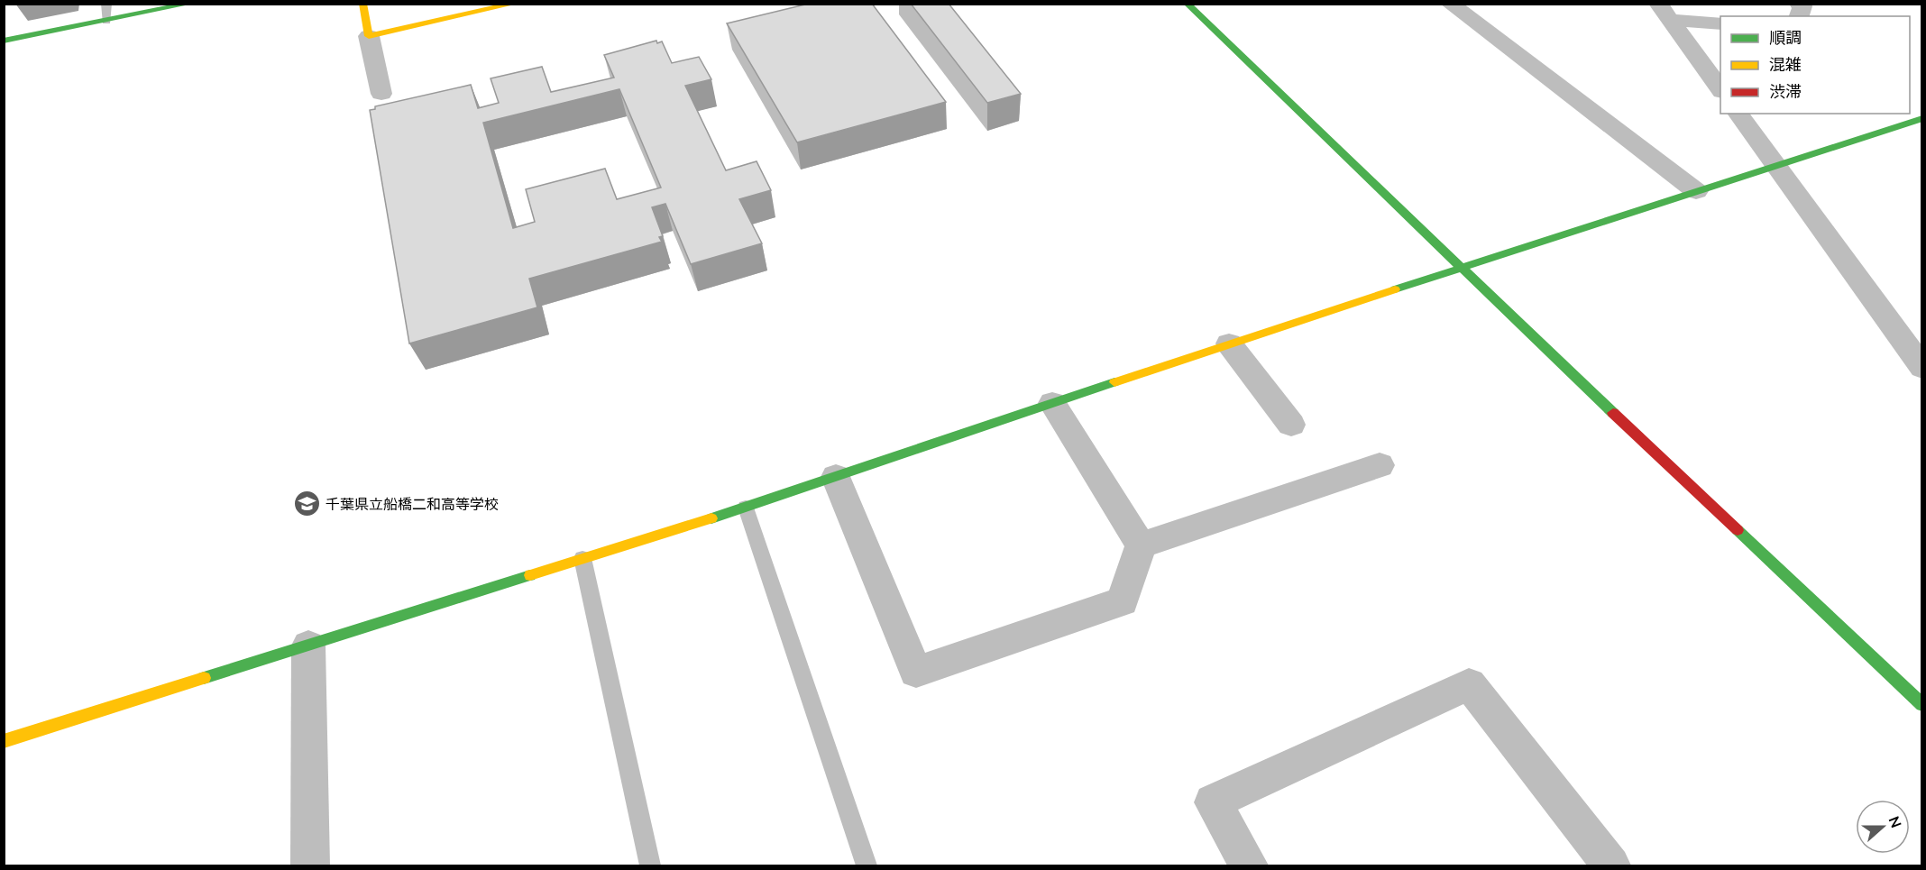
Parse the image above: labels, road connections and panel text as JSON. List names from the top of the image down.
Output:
{
  "places": {
    "school or university": ["千葉県立船橋二和高等学校"]
  },
  "legend": ["順調", "混雑", "渋滞"],
  "north": "right"
}
